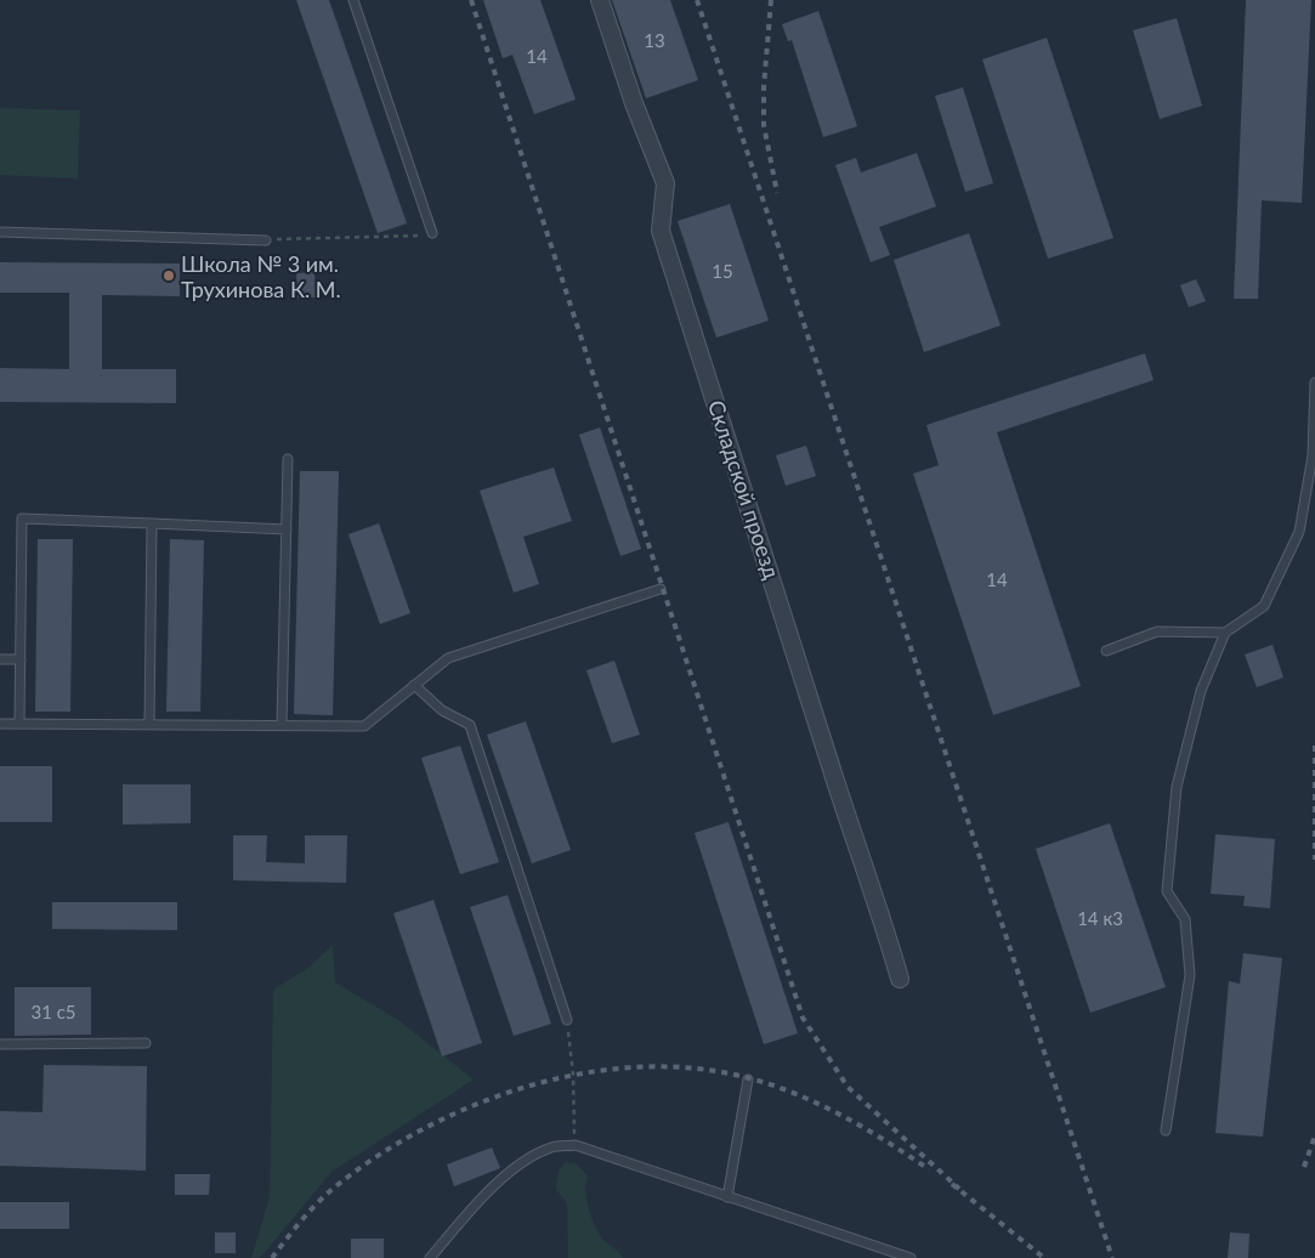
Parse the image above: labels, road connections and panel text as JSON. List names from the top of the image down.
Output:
{
  "streets": {
    "street": ["Складской проезд"]
  },
  "places": ["Школа № 3 им. Трухинова К. М."],
  "house_numbers": [
    "13",
    "14",
    "15",
    "14",
    "14 к3",
    "31 с5"
  ]
}
